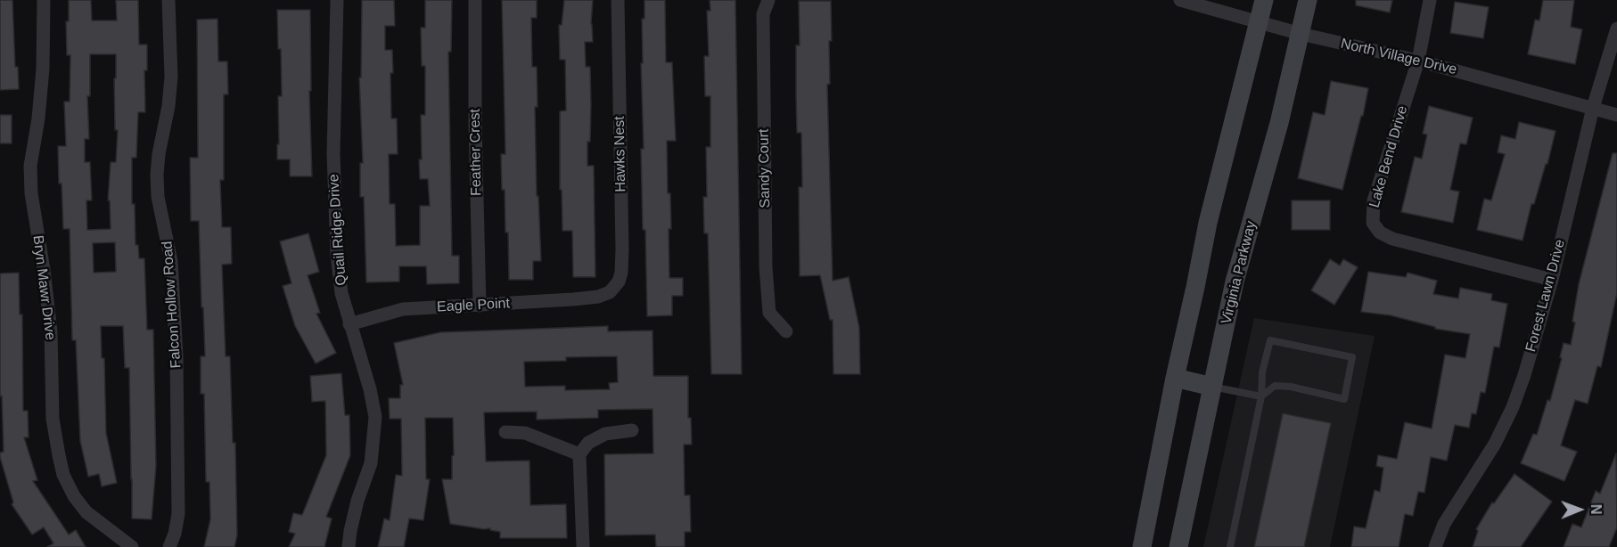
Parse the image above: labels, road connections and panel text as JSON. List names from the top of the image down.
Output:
{
  "streets": {
    "main road": ["Virginia Parkway"],
    "street": [
      "North Village Drive",
      "Feather Crest",
      "Hawks Nest",
      "Lake Bend Drive",
      "Sandy Court",
      "Quail Ridge Drive",
      "Bryn Mawr Drive",
      "Forest Lawn Drive",
      "Falcon Hollow Road",
      "Eagle Point"
    ]
  },
  "crossings": [
    ["North Village Drive", "Lake Bend Drive"],
    ["North Village Drive", "Virginia Parkway"],
    ["North Village Drive", "Forest Lawn Drive"],
    ["Feather Crest", "Eagle Point"],
    ["Hawks Nest", "Eagle Point"],
    ["Lake Bend Drive", "Forest Lawn Drive"],
    ["Quail Ridge Drive", "Eagle Point"]
  ],
  "north": "right"
}
